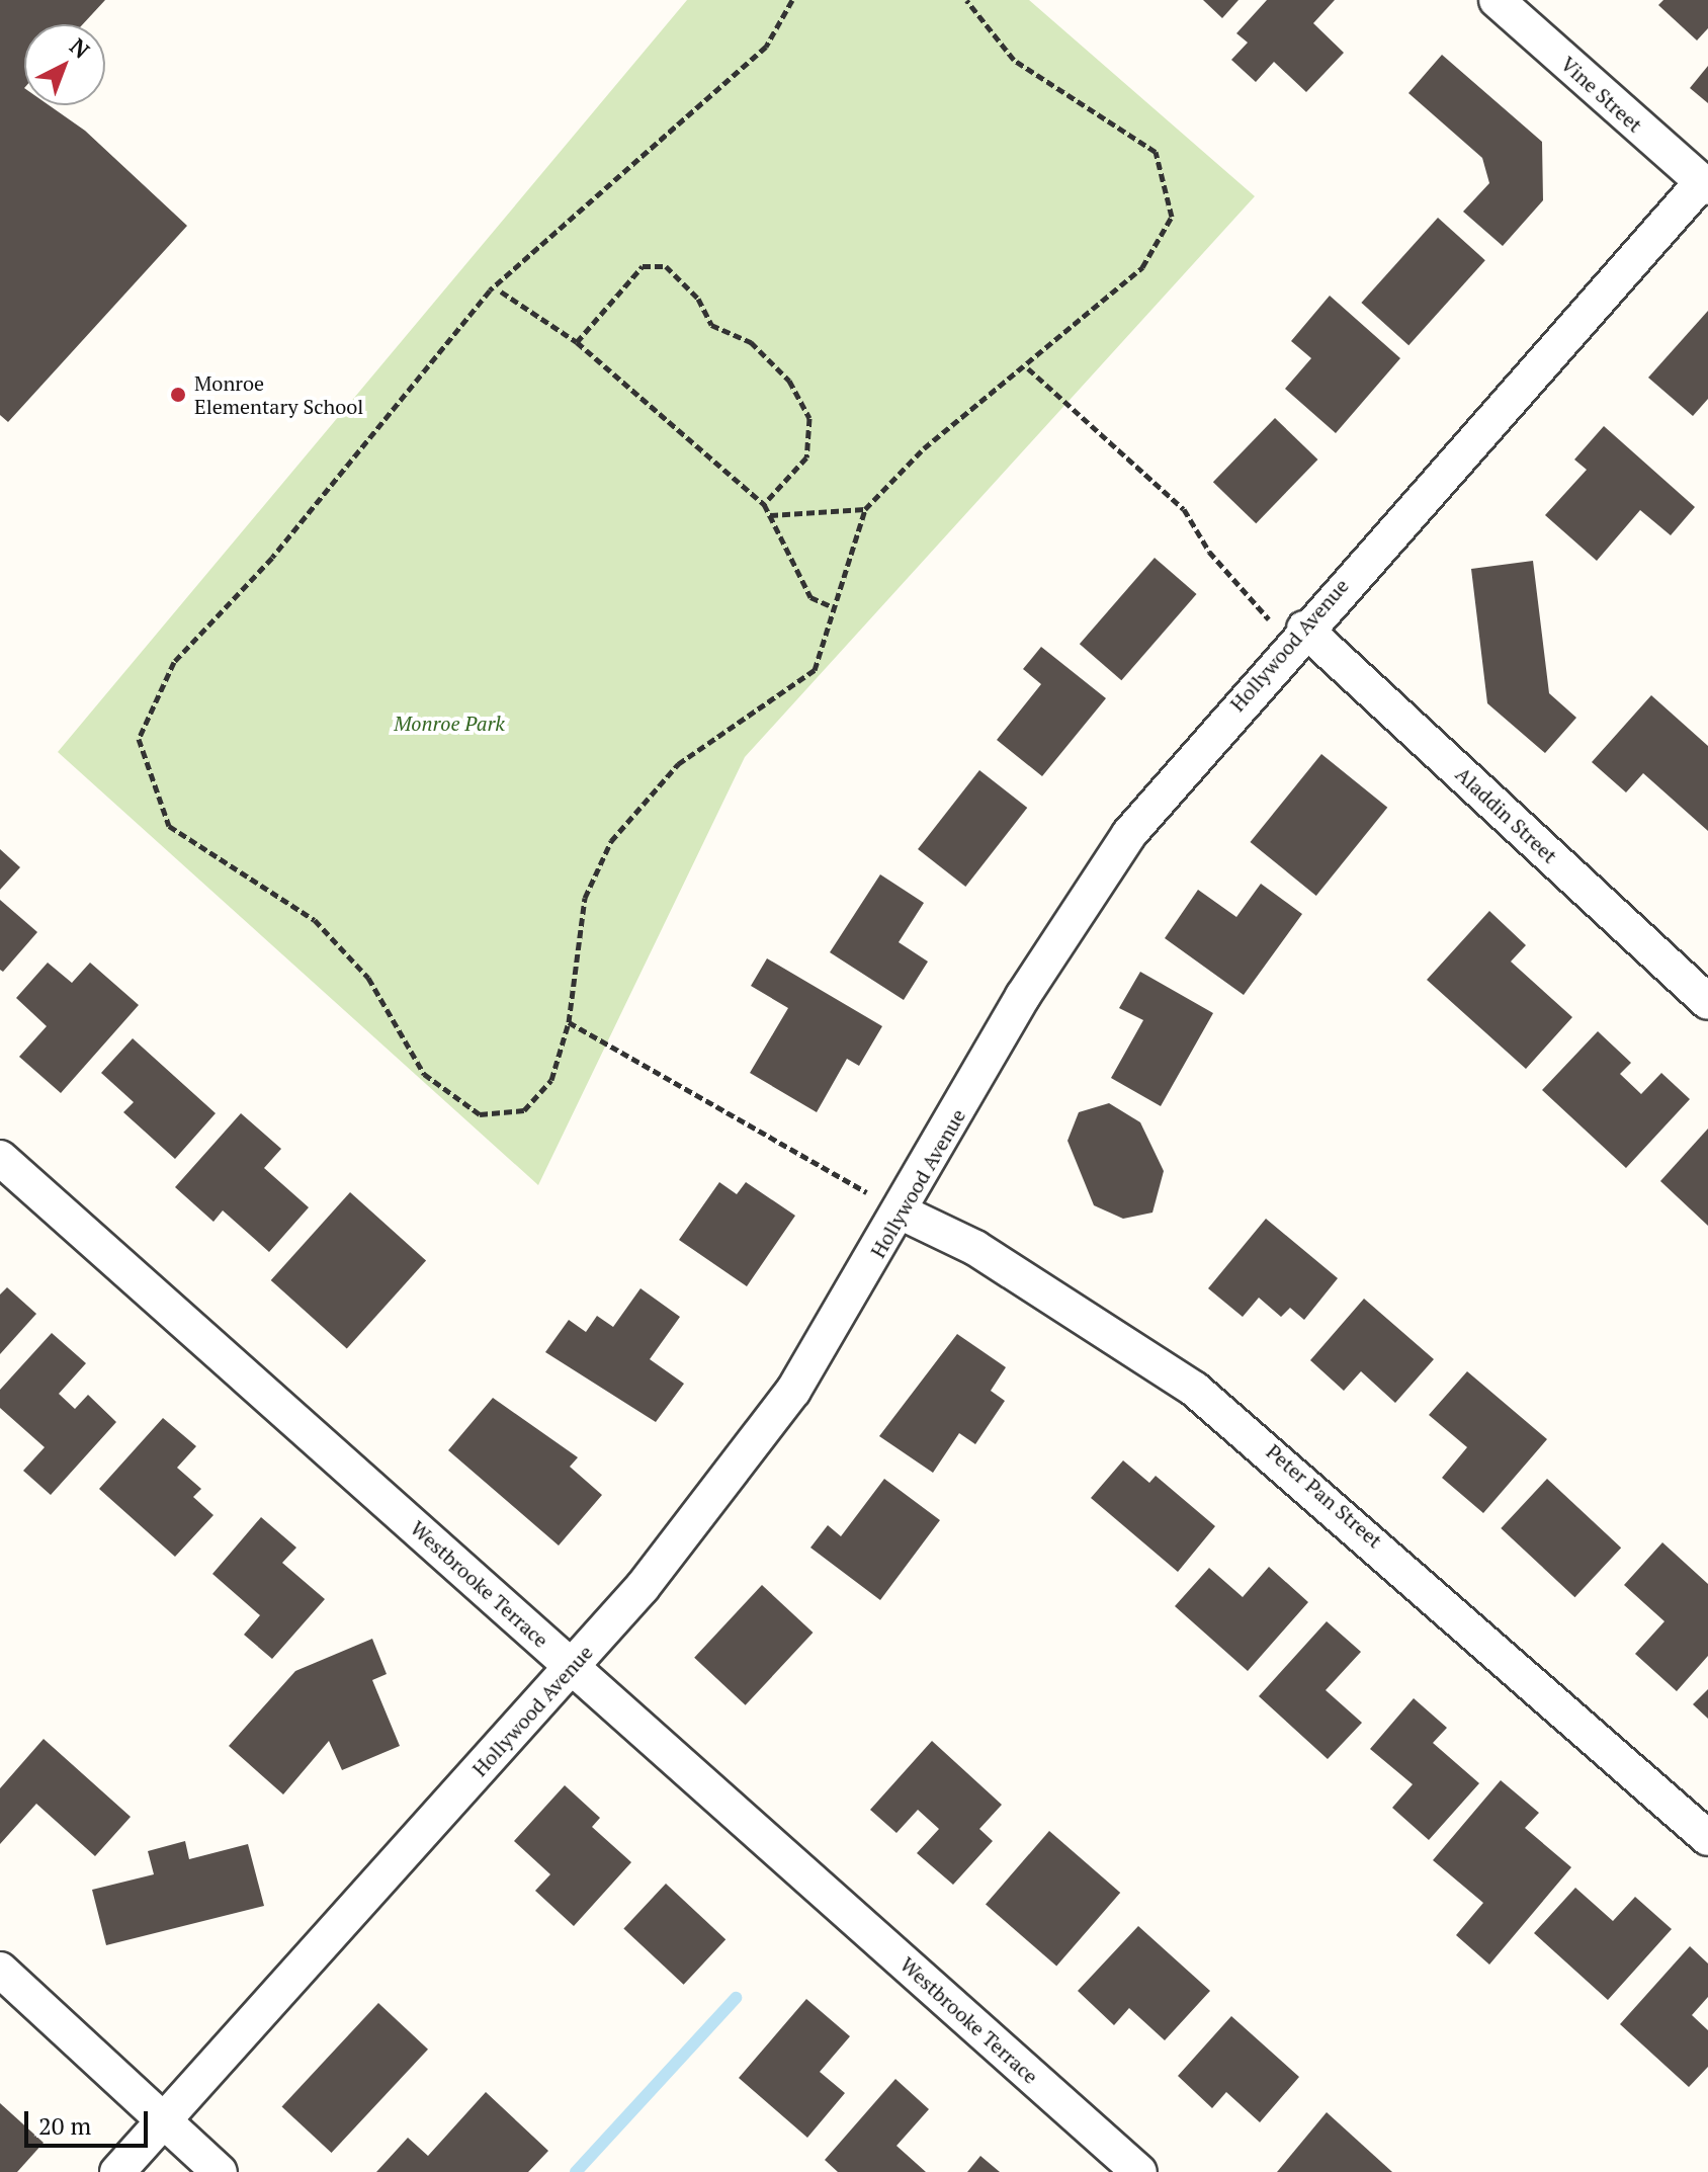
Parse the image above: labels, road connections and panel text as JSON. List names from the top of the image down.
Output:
{
  "streets": {
    "street": [
      "Vine Street",
      "Hollywood Avenue",
      "Aladdin Street",
      "Peter Pan Street",
      "Westbrooke Terrace"
    ]
  },
  "crossings": [
    ["Vine Street", "Hollywood Avenue"],
    ["Hollywood Avenue", "Aladdin Street"],
    ["Hollywood Avenue", "Peter Pan Street"],
    ["Hollywood Avenue", "Westbrooke Terrace"]
  ],
  "parks": ["Monroe Park"],
  "places": ["Monroe Elementary School"],
  "scale_bar": "20 m",
  "north": "top right"
}
